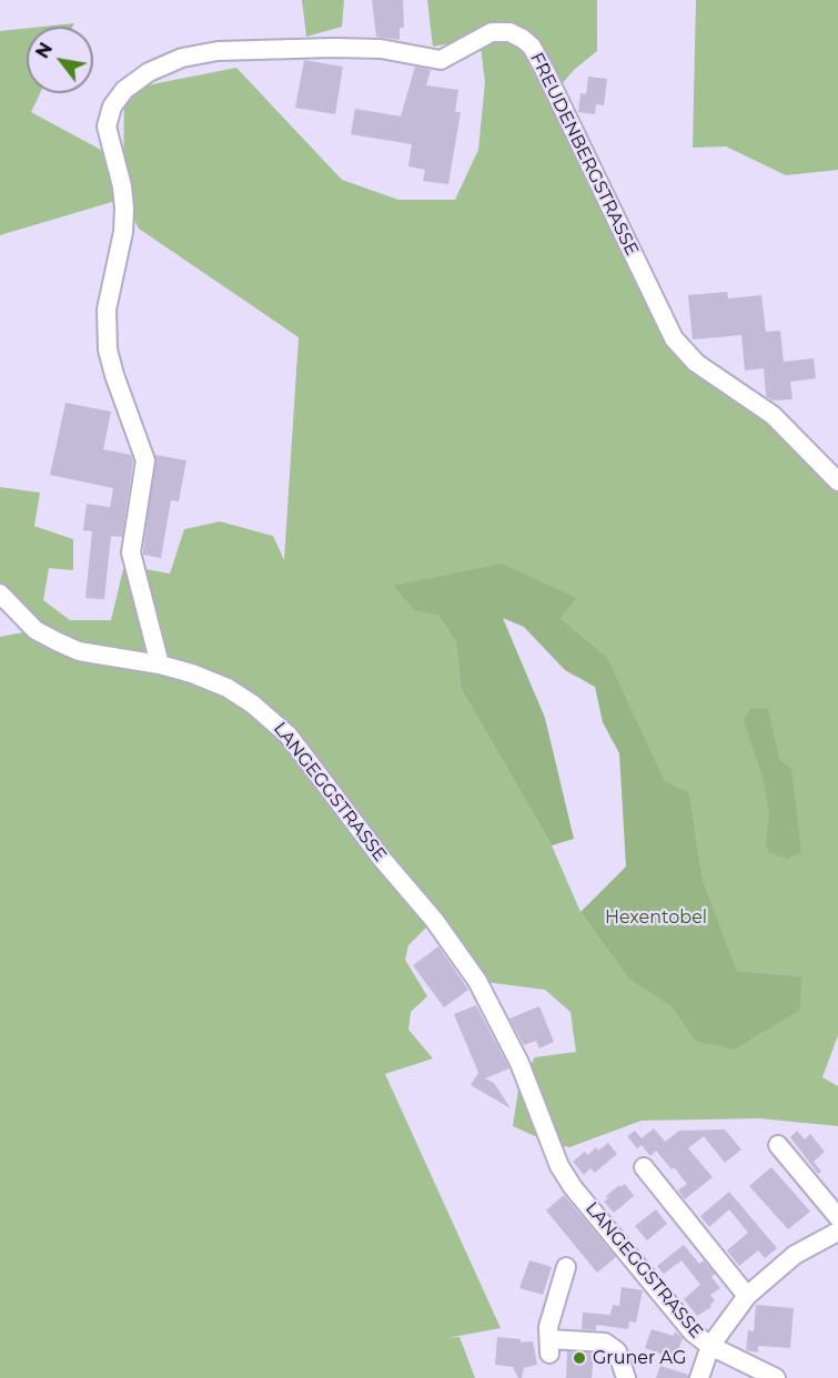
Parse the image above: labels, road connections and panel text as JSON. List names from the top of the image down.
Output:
{
  "streets": {
    "street": ["FREUDENBERGSTRASSE", "LANGEGGSTRASSE"]
  },
  "crossings": [
    ["FREUDENBERGSTRASSE", "LANGEGGSTRASSE"]
  ],
  "parks": ["Hexentobel"],
  "places": ["Gruner AG"],
  "north": "top left"
}
